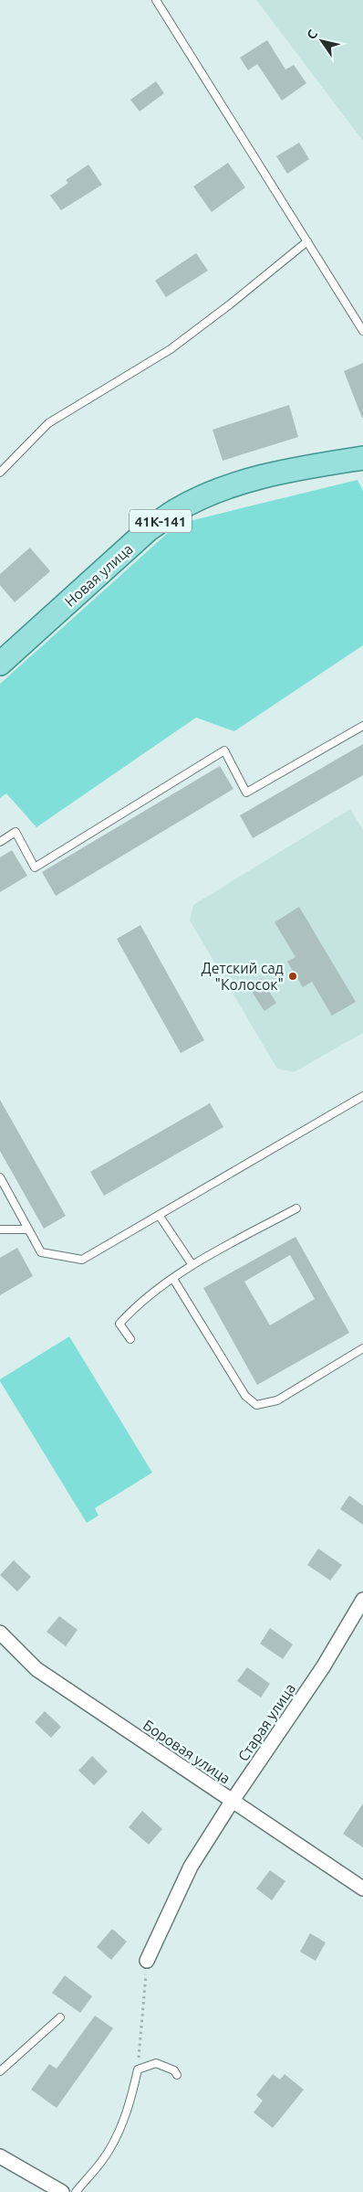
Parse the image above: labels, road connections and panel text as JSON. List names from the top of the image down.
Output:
{
  "streets": {
    "main road": ["41К-141", "Новая улица"],
    "street": ["Старая улица", "Боровая улица"]
  },
  "crossings": [
    ["Старая улица", "Боровая улица"]
  ],
  "places": ["Детский сад \"Колосок\""],
  "north": "top left"
}
